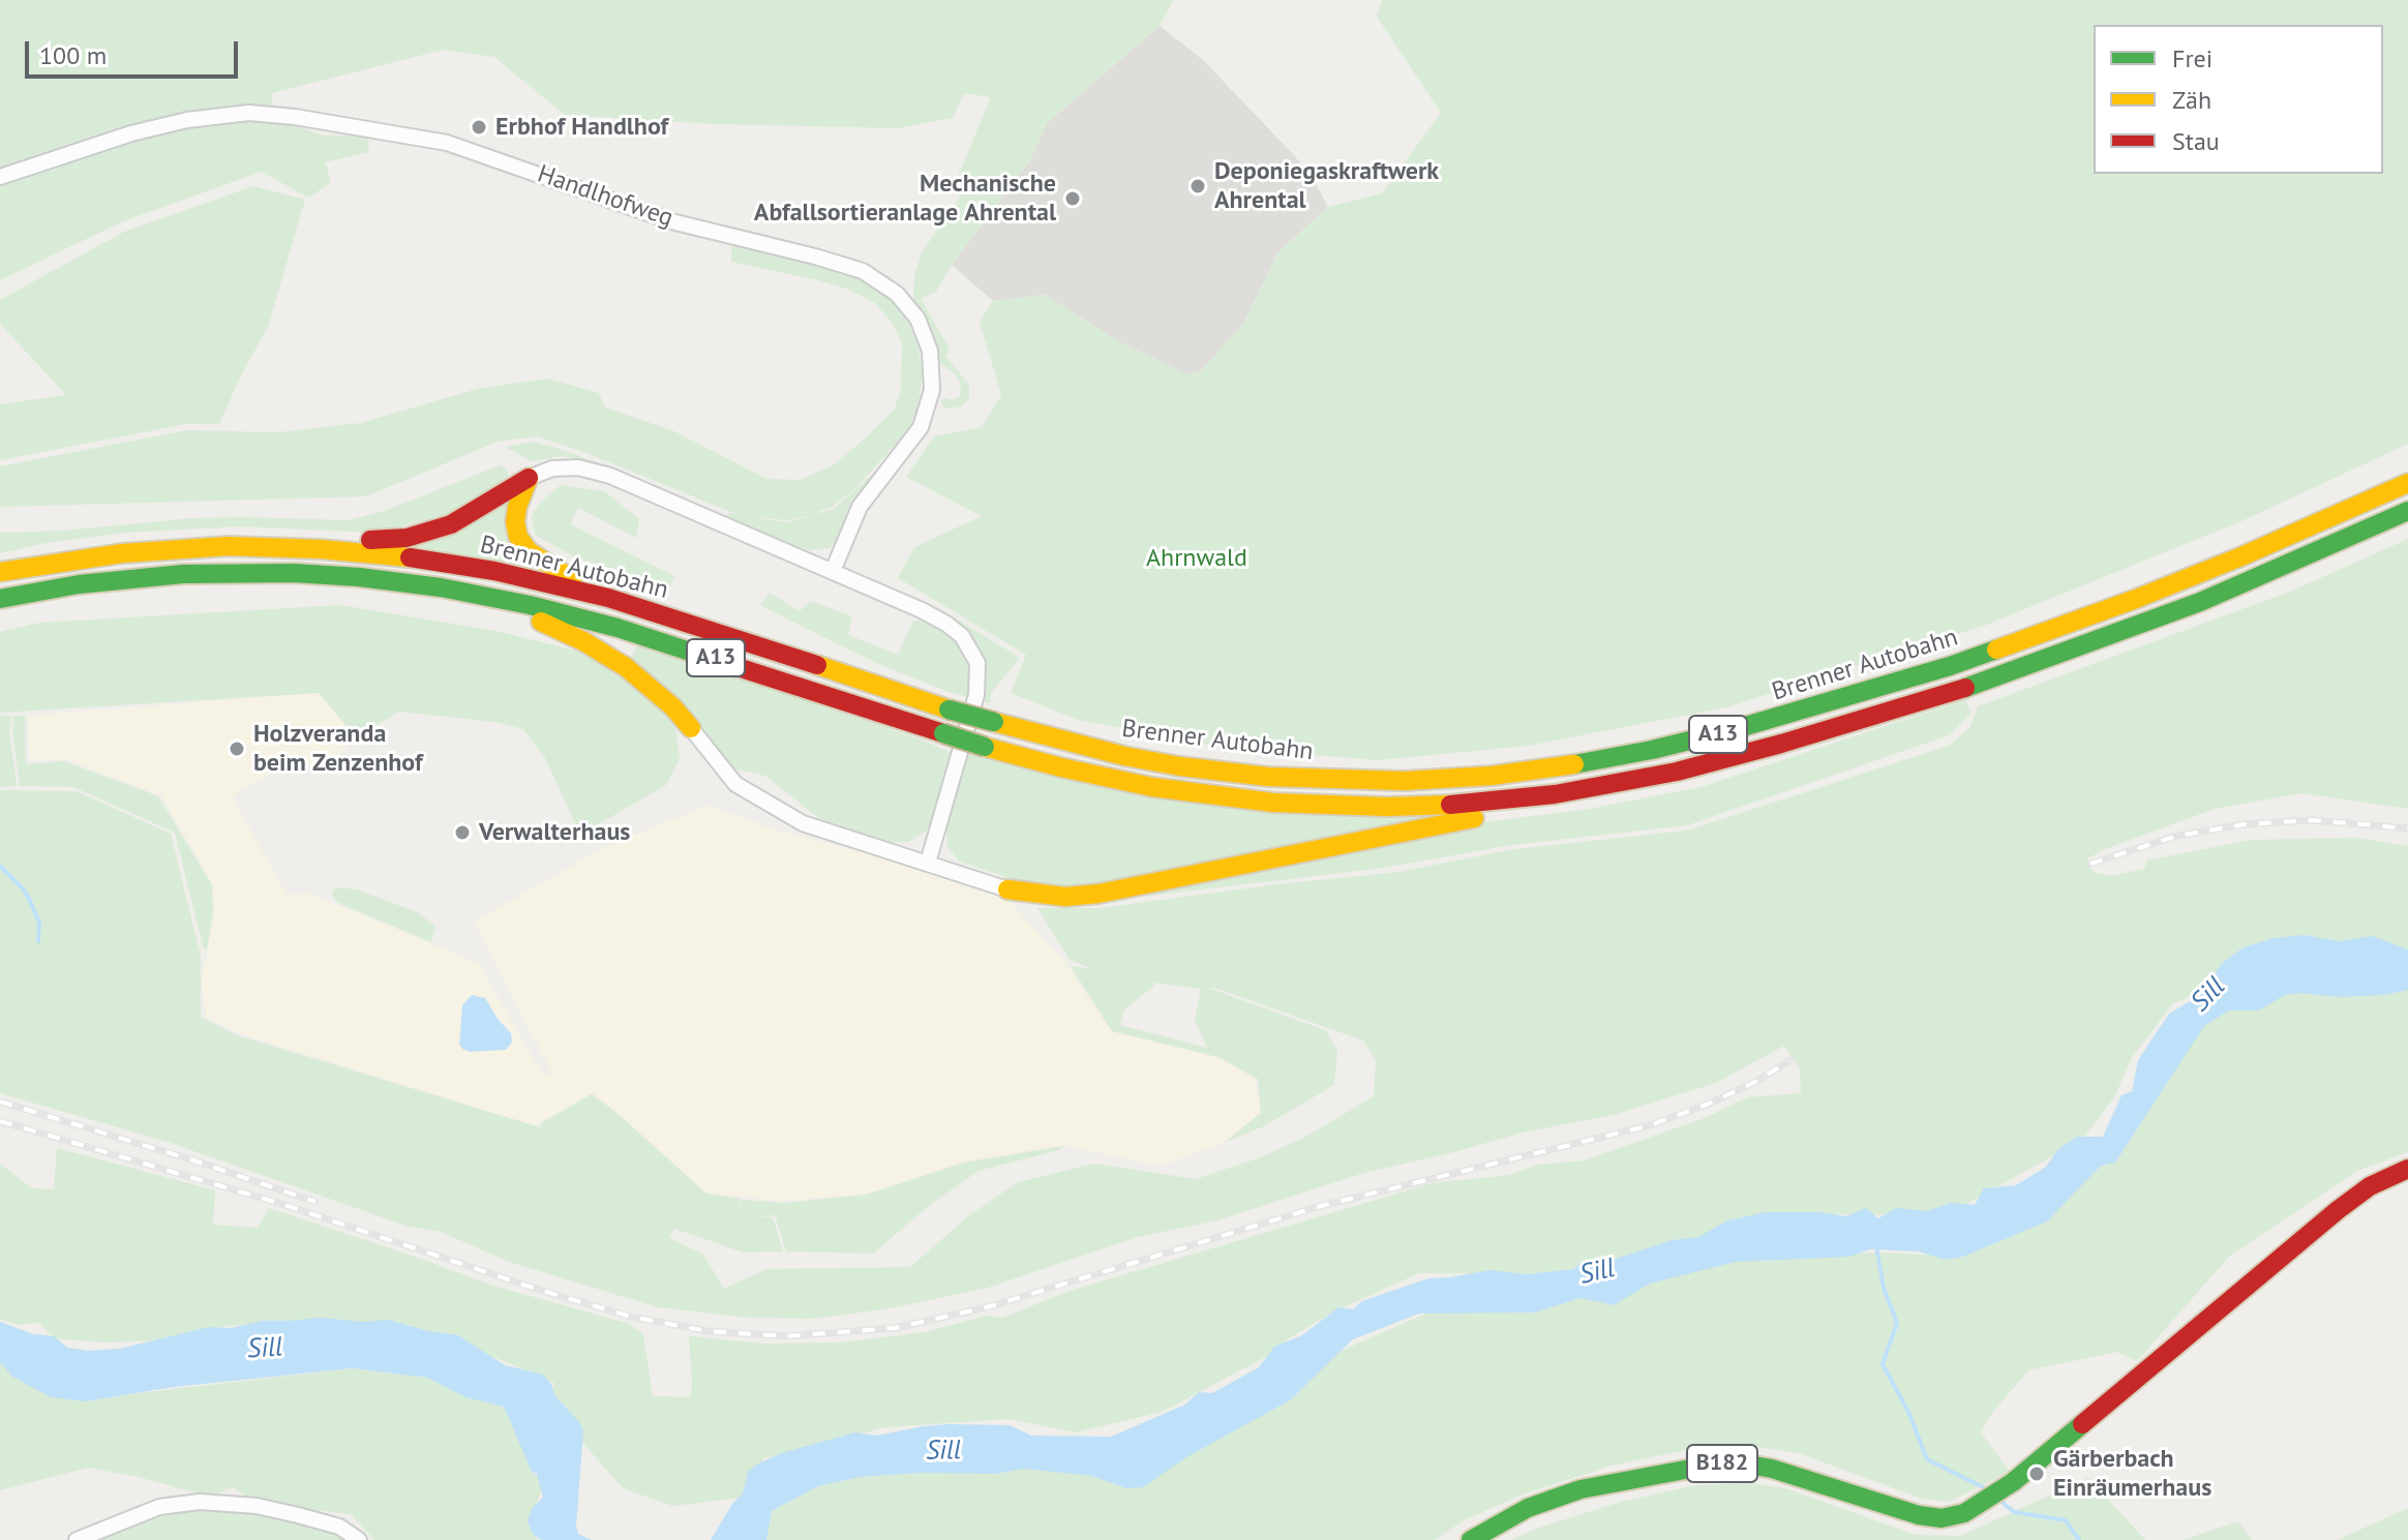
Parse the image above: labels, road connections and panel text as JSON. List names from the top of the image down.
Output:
{
  "streets": {
    "main road": ["Brenner Autobahn", "A13", "B182"],
    "street": ["Handlhofweg"]
  },
  "water": ["Sill"],
  "parks": ["Ahrnwald"],
  "places": [
    "Erbhof Handlhof",
    "Deponiegaskraftwerk Ahrental",
    "Mechanische Abfallsortieranlage Ahrental",
    "Holzveranda beim Zenzenhof",
    "Verwalterhaus",
    "Gärberbach Einräumerhaus"
  ],
  "legend": ["Frei", "Zäh", "Stau"],
  "scale_bar": "100 m"
}
